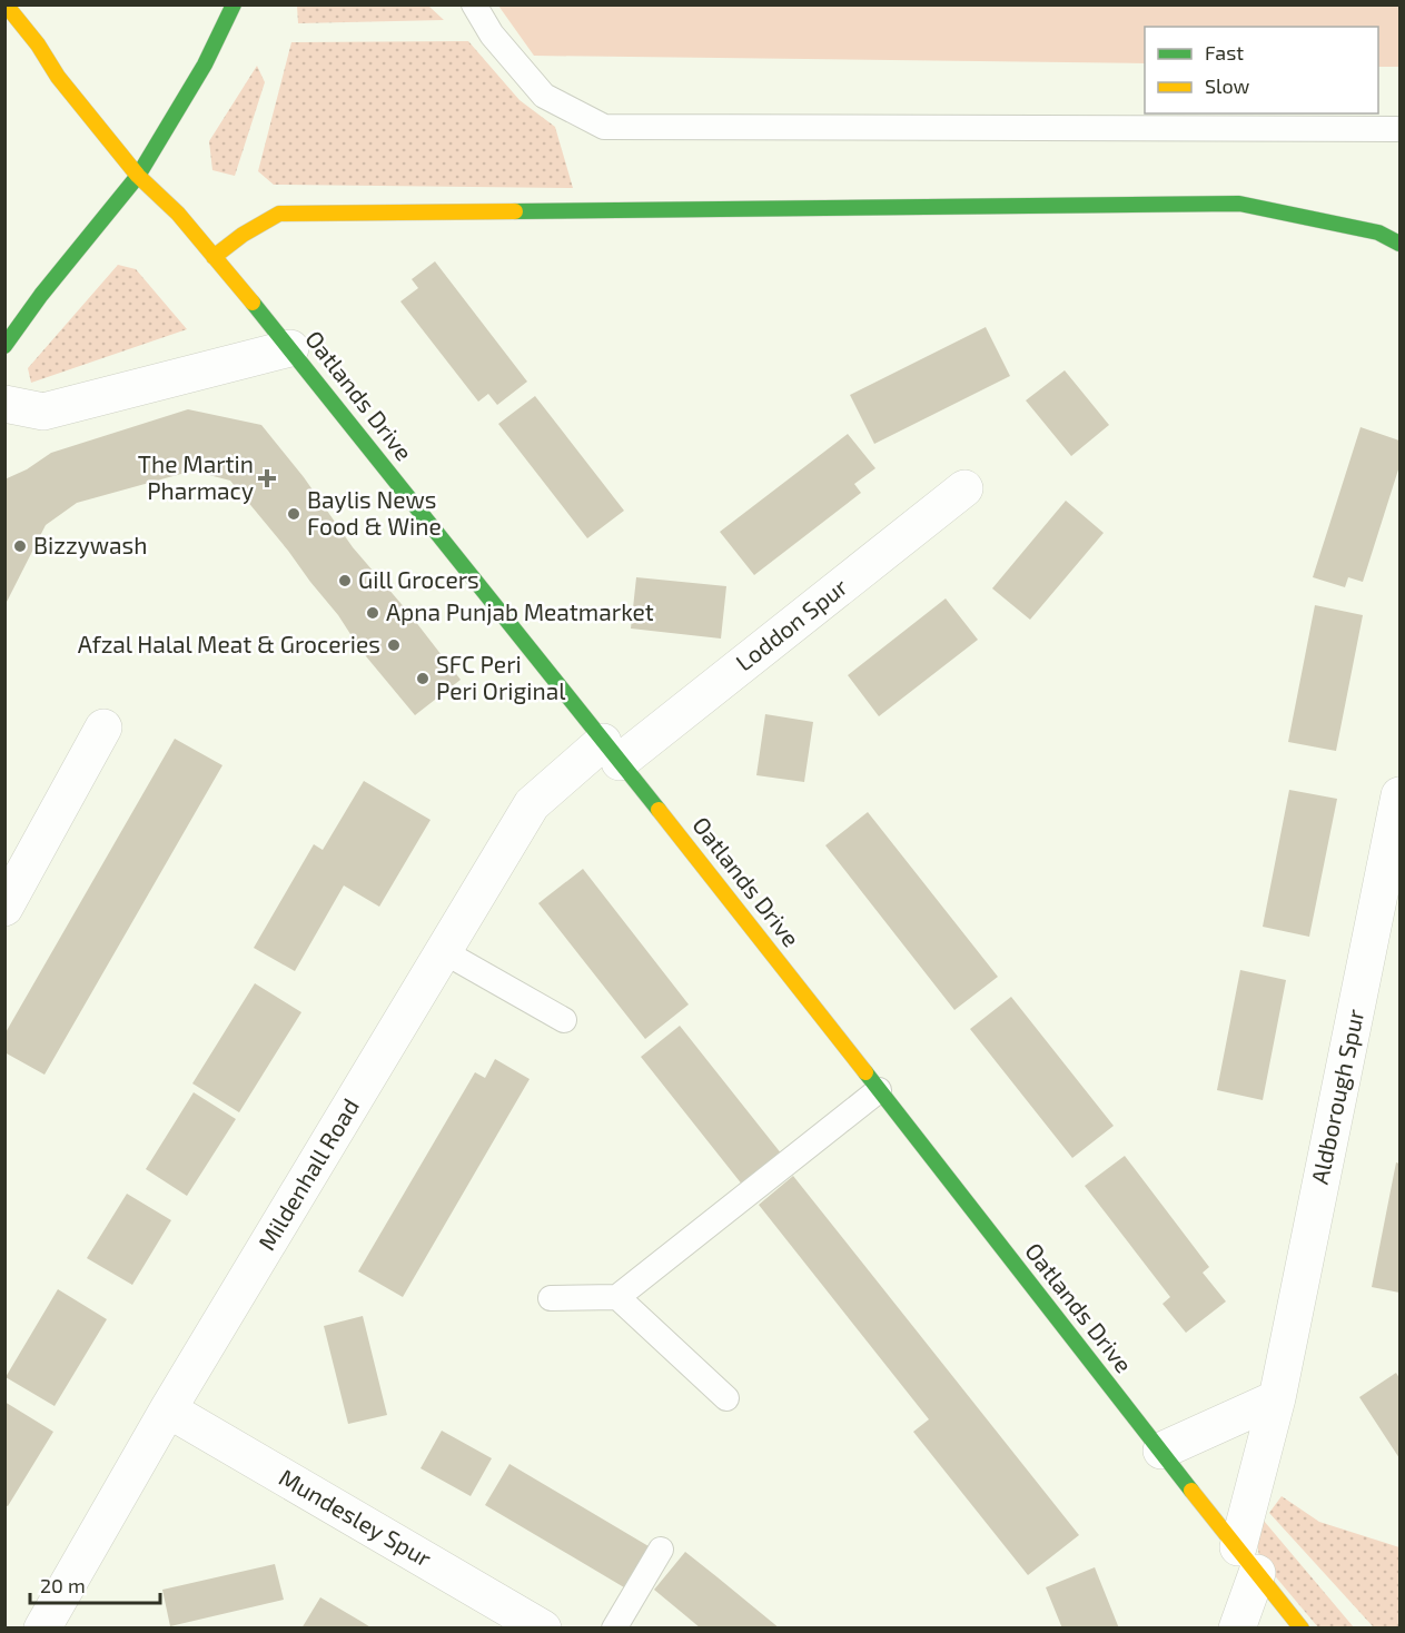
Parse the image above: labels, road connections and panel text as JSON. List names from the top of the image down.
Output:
{
  "streets": {
    "street": [
      "Oatlands Drive",
      "Loddon Spur",
      "Aldborough Spur",
      "Mildenhall Road",
      "Mundesley Spur"
    ]
  },
  "crossings": [
    ["Oatlands Drive", "Loddon Spur"],
    ["Oatlands Drive", "Aldborough Spur"],
    ["Oatlands Drive", "Mildenhall Road"],
    ["Loddon Spur", "Mildenhall Road"],
    ["Mildenhall Road", "Mundesley Spur"]
  ],
  "places": {
    "health": ["The Martin Pharmacy"],
    "other": [
      "Baylis News Food & Wine",
      "Bizzywash",
      "Gill Grocers",
      "Apna Punjab Meatmarket",
      "Afzal Halal Meat & Groceries",
      "SFC Peri Peri Original"
    ]
  },
  "legend": ["Fast", "Slow"],
  "scale_bar": "20 m"
}
